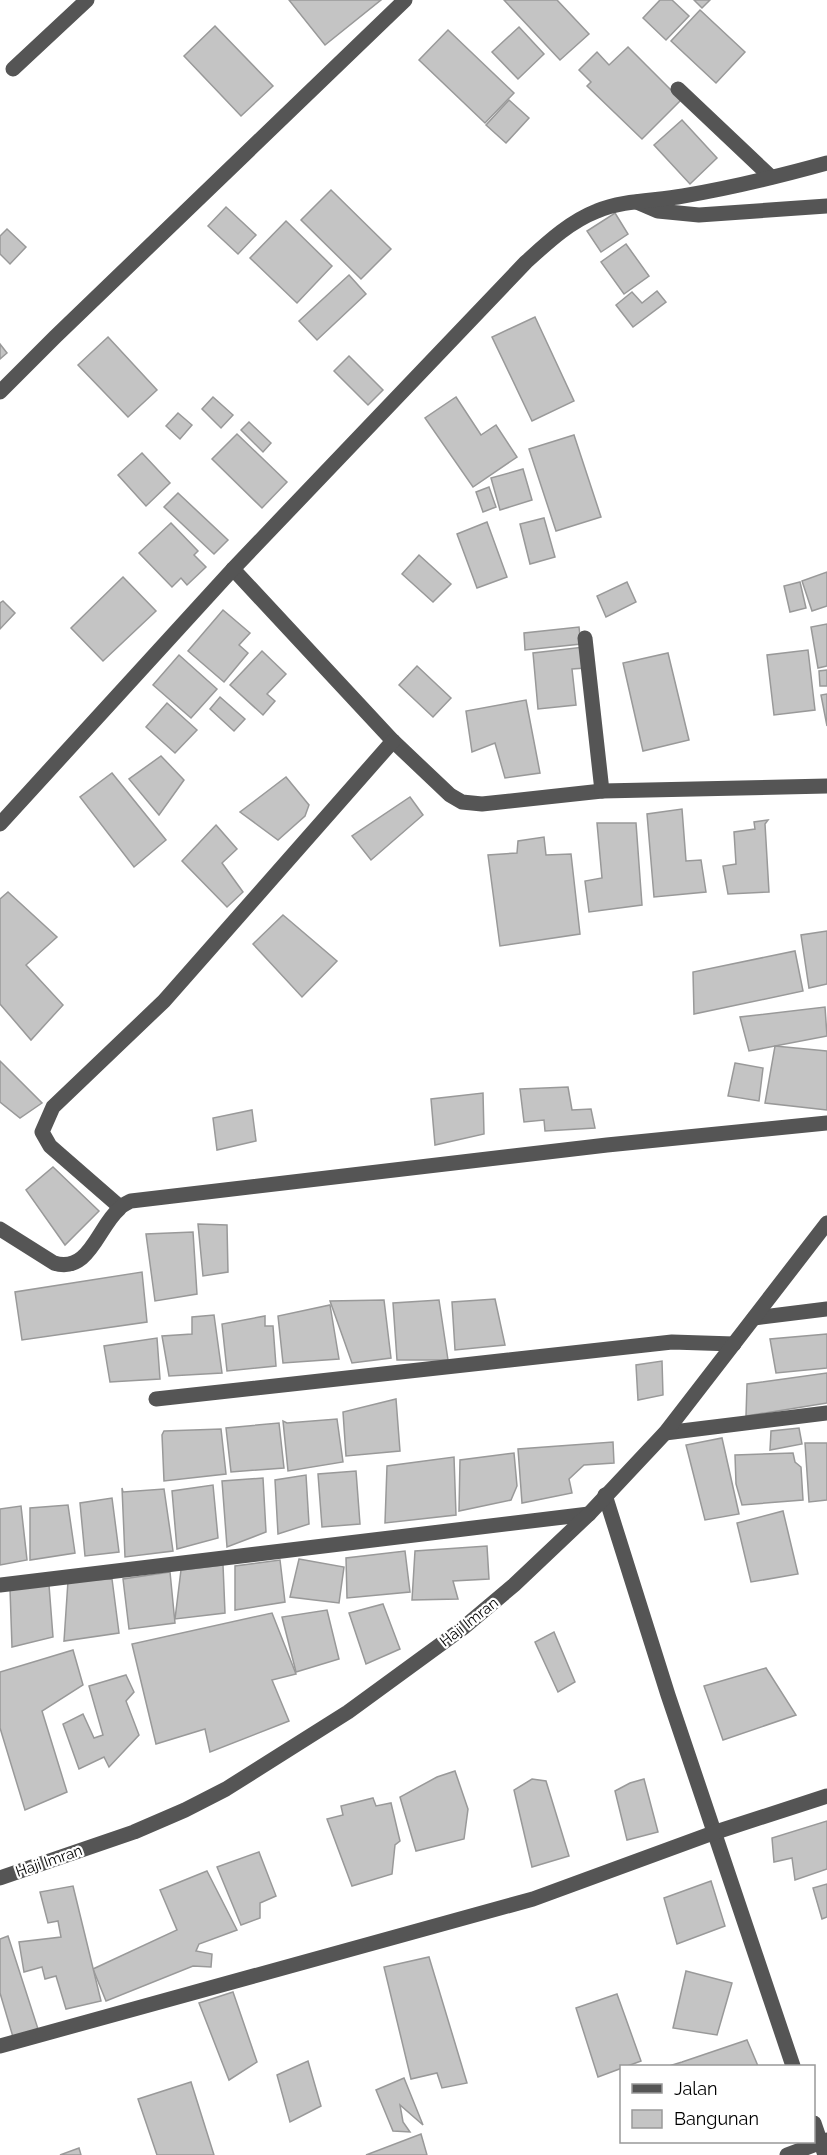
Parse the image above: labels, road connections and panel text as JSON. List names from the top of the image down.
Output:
{
  "streets": {
    "street": ["Haji Imran"]
  },
  "legend": ["Jalan", "Bangunan"]
}
